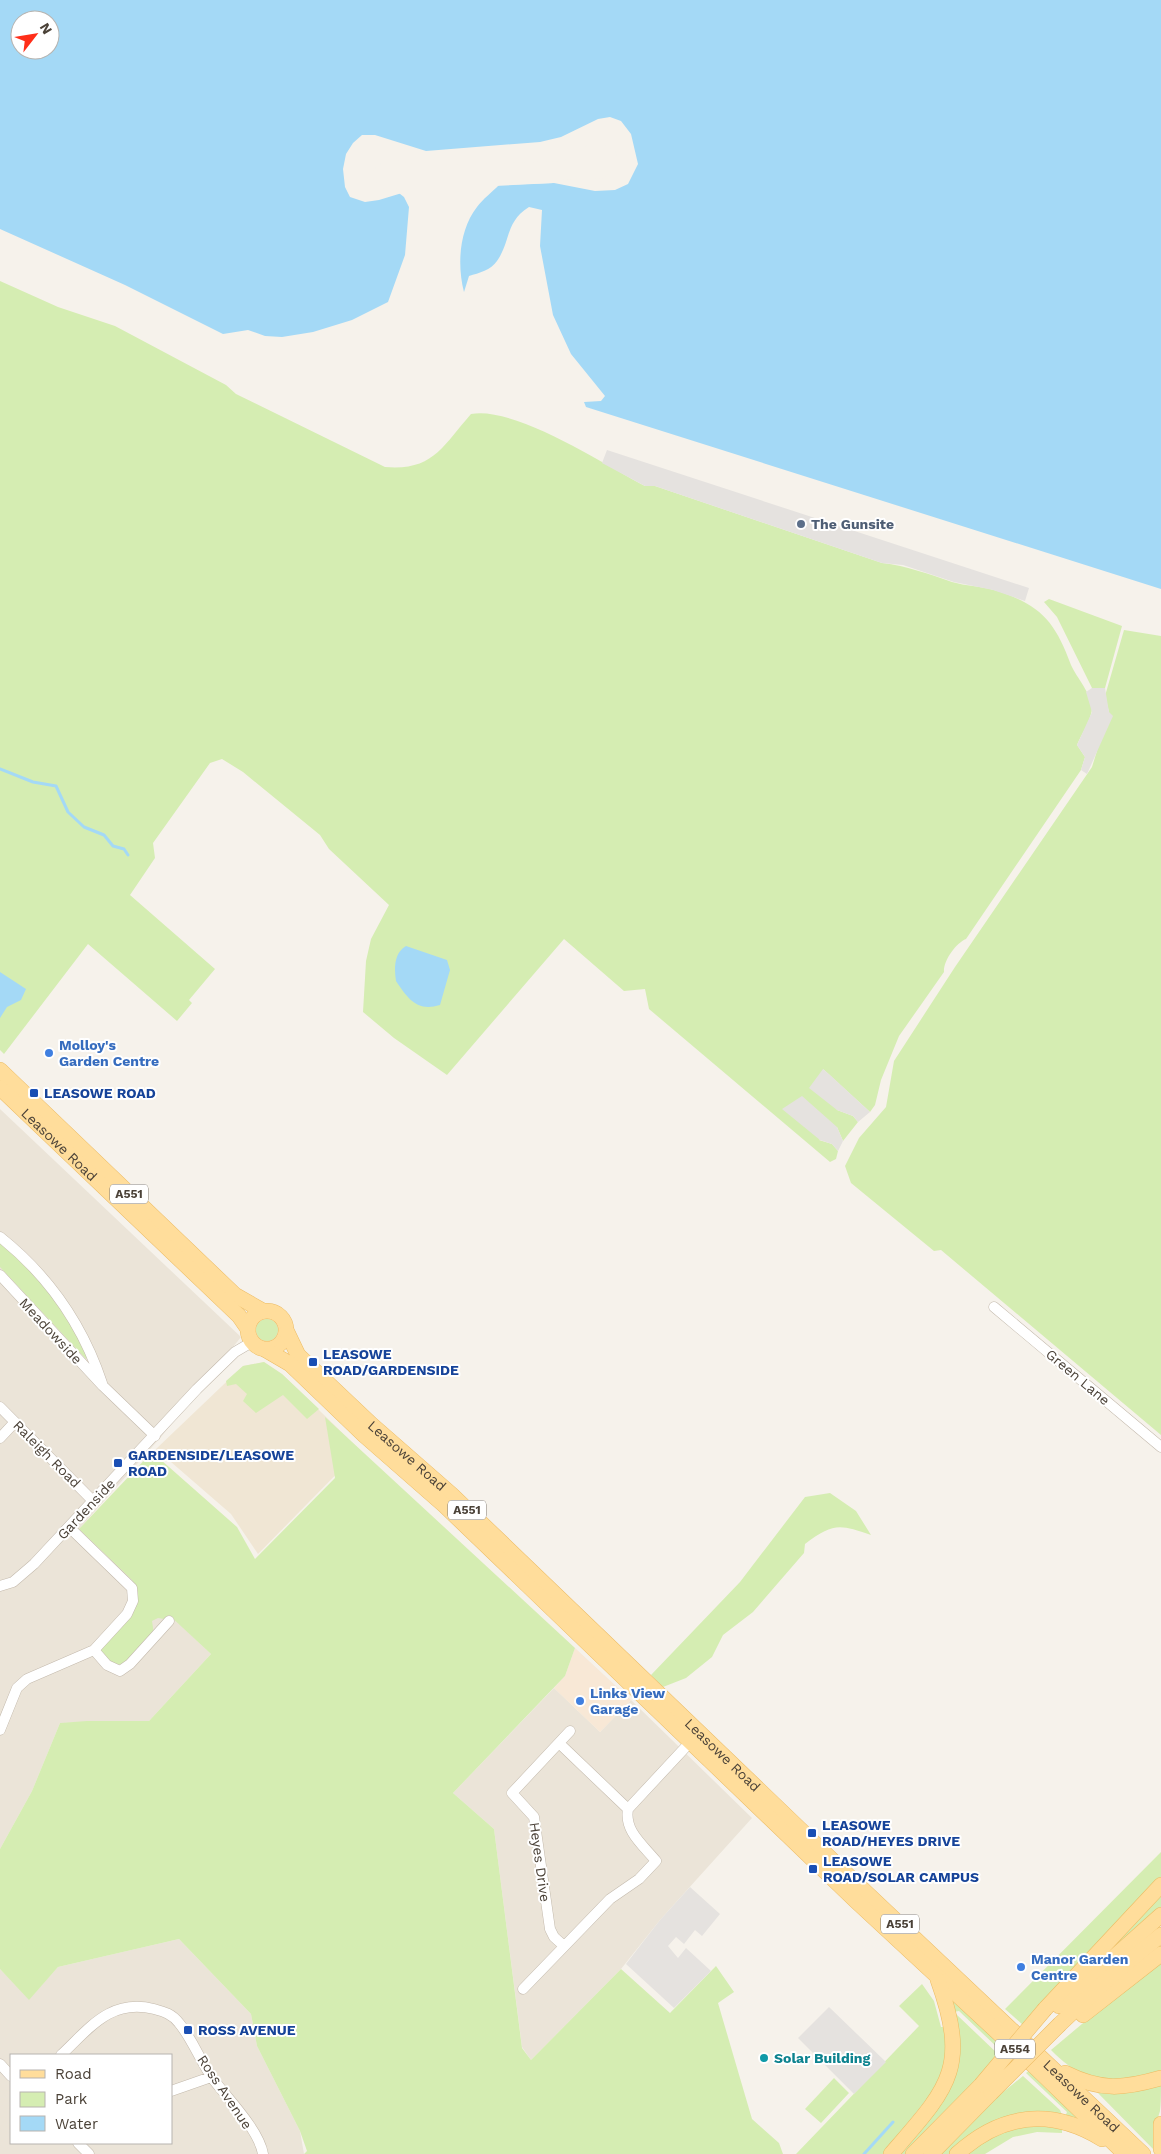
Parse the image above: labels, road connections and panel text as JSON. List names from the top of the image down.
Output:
{
  "streets": {
    "main road": ["Leasowe Road", "A551", "A554"],
    "street": [
      "Meadowside",
      "Green Lane",
      "Raleigh Road",
      "Gardenside",
      "Heyes Drive",
      "Ross Avenue"
    ]
  },
  "crossings": [
    ["Leasowe Road", "Gardenside"],
    ["Leasowe Road", "A554"],
    ["Meadowside", "Gardenside"],
    ["Raleigh Road", "Gardenside"]
  ],
  "places": {
    "other": [
      "The Gunsite",
      "Molloy's Garden Centre",
      "Links View Garage",
      "Manor Garden Centre",
      "Solar Building"
    ],
    "transit": [
      "LEASOWE ROAD",
      "LEASOWE ROAD/GARDENSIDE",
      "GARDENSIDE/LEASOWE ROAD",
      "LEASOWE ROAD/HEYES DRIVE",
      "LEASOWE ROAD/SOLAR CAMPUS",
      "ROSS AVENUE"
    ]
  },
  "legend": ["Road", "Park", "Water"],
  "north": "top right"
}
